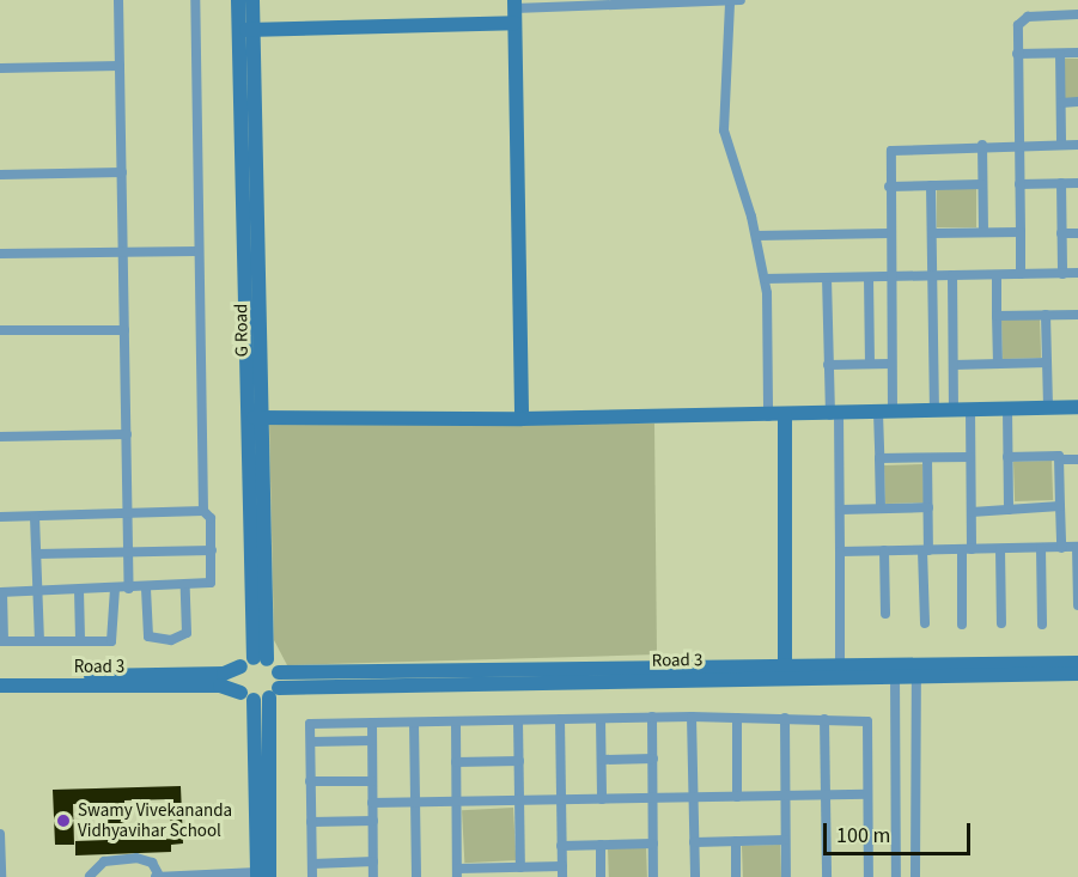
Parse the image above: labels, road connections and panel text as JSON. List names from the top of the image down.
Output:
{
  "streets": {
    "street": ["G Road", "Road 3"]
  },
  "places": ["Swamy Vivekananda Vidhyavihar School"],
  "scale_bar": "100 m"
}
